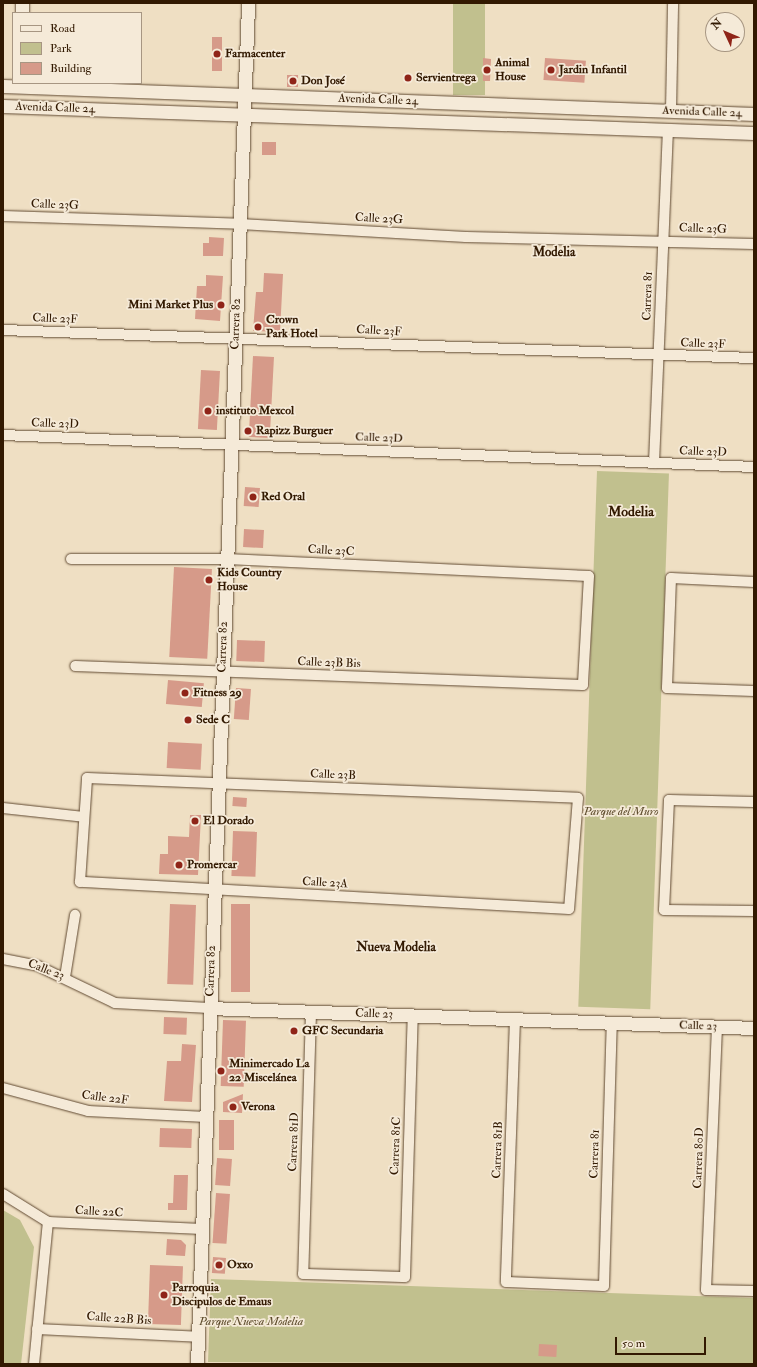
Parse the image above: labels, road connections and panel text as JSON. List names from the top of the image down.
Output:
{
  "streets": {
    "street": [
      "Avenida Calle 24",
      "Calle 23G",
      "Carrera 81",
      "Calle 23F",
      "Carrera 82",
      "Calle 23D",
      "Calle 23C",
      "Calle 23B Bis",
      "Calle 23B",
      "Calle 23A",
      "Calle 23",
      "Calle 22F",
      "Carrera 81D",
      "Carrera 81C",
      "Carrera 81B",
      "Carrera 80D",
      "Calle 22C",
      "Calle 22B Bis"
    ]
  },
  "crossings": [
    ["Avenida Calle 24", "Carrera 81"],
    ["Avenida Calle 24", "Carrera 82"],
    ["Calle 23G", "Carrera 81"],
    ["Calle 23G", "Carrera 82"],
    ["Carrera 81", "Calle 23F"],
    ["Carrera 81", "Calle 23D"],
    ["Carrera 81", "Calle 23"],
    ["Carrera 81", "Carrera 81B"],
    ["Calle 23F", "Carrera 82"],
    ["Carrera 82", "Calle 23D"],
    ["Carrera 82", "Calle 23C"],
    ["Carrera 82", "Calle 23B Bis"],
    ["Carrera 82", "Calle 23B"],
    ["Carrera 82", "Calle 23A"],
    ["Carrera 82", "Calle 23"],
    ["Carrera 82", "Calle 22F"],
    ["Carrera 82", "Calle 22C"],
    ["Carrera 82", "Calle 22B Bis"],
    ["Calle 23C", "Calle 23B Bis"],
    ["Calle 23B", "Calle 23A"],
    ["Calle 23", "Carrera 81D"],
    ["Calle 23", "Carrera 81C"],
    ["Calle 23", "Carrera 81B"],
    ["Calle 23", "Carrera 80D"],
    ["Carrera 81D", "Carrera 81C"]
  ],
  "districts": ["Modelia", "Modelia", "Nueva Modelia"],
  "parks": ["Parque del Muro", "Parque Nueva Modelia"],
  "places": [
    "Farmacenter",
    "Animal House",
    "Jardin Infantil",
    "Servientrega",
    "Don José",
    "Mini Market Plus",
    "Crown Park Hotel",
    "instituto Mexcol",
    "Rapizz Burguer",
    "Red Oral",
    "Kids Country House",
    "Fitness 29",
    "Sede C",
    "El Dorado",
    "Promercar",
    "GFC Secundaria",
    "Minimercado La 22 Miscelánea",
    "Verona",
    "Oxxo",
    "Parroquia Discipulos de Emaus"
  ],
  "legend": ["Road", "Park", "Building"],
  "scale_bar": "50 m",
  "north": "top left"
}
